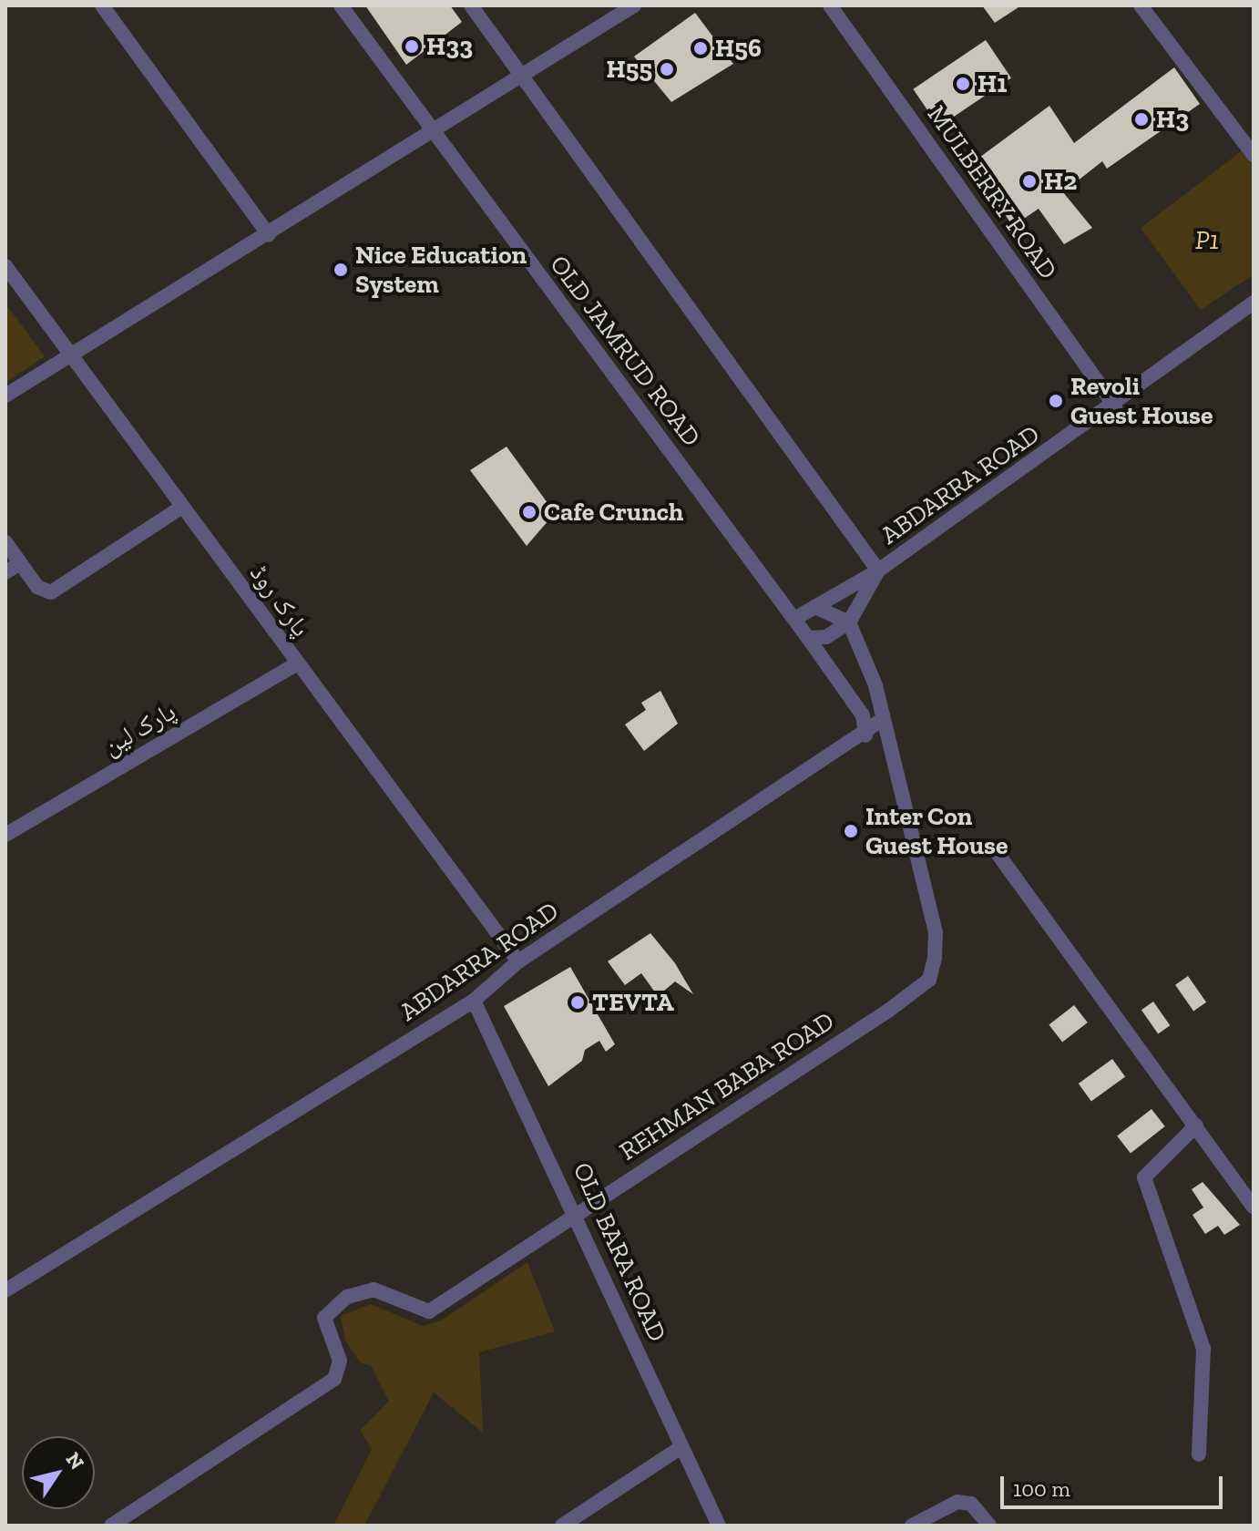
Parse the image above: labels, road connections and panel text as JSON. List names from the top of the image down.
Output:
{
  "streets": {
    "street": [
      "MULBERRY ROAD",
      "OLD JAMRUD ROAD",
      "ABDARRA ROAD",
      "پارک روڈ",
      "پارک لین",
      "REHMAN BABA ROAD",
      "OLD BARA ROAD"
    ]
  },
  "crossings": [
    ["MULBERRY ROAD", "ABDARRA ROAD"],
    ["OLD JAMRUD ROAD", "ABDARRA ROAD"],
    ["ABDARRA ROAD", "پارک روڈ"],
    ["ABDARRA ROAD", "OLD BARA ROAD"],
    ["پارک روڈ", "پارک لین"],
    ["REHMAN BABA ROAD", "OLD BARA ROAD"]
  ],
  "parks": ["P1"],
  "places": [
    "H33",
    "H56",
    "H55",
    "H1",
    "H3",
    "H2",
    "Nice Education System",
    "Revoli Guest House",
    "Cafe Crunch",
    "Inter Con Guest House",
    "TEVTA"
  ],
  "scale_bar": "100 m",
  "north": "top right"
}
